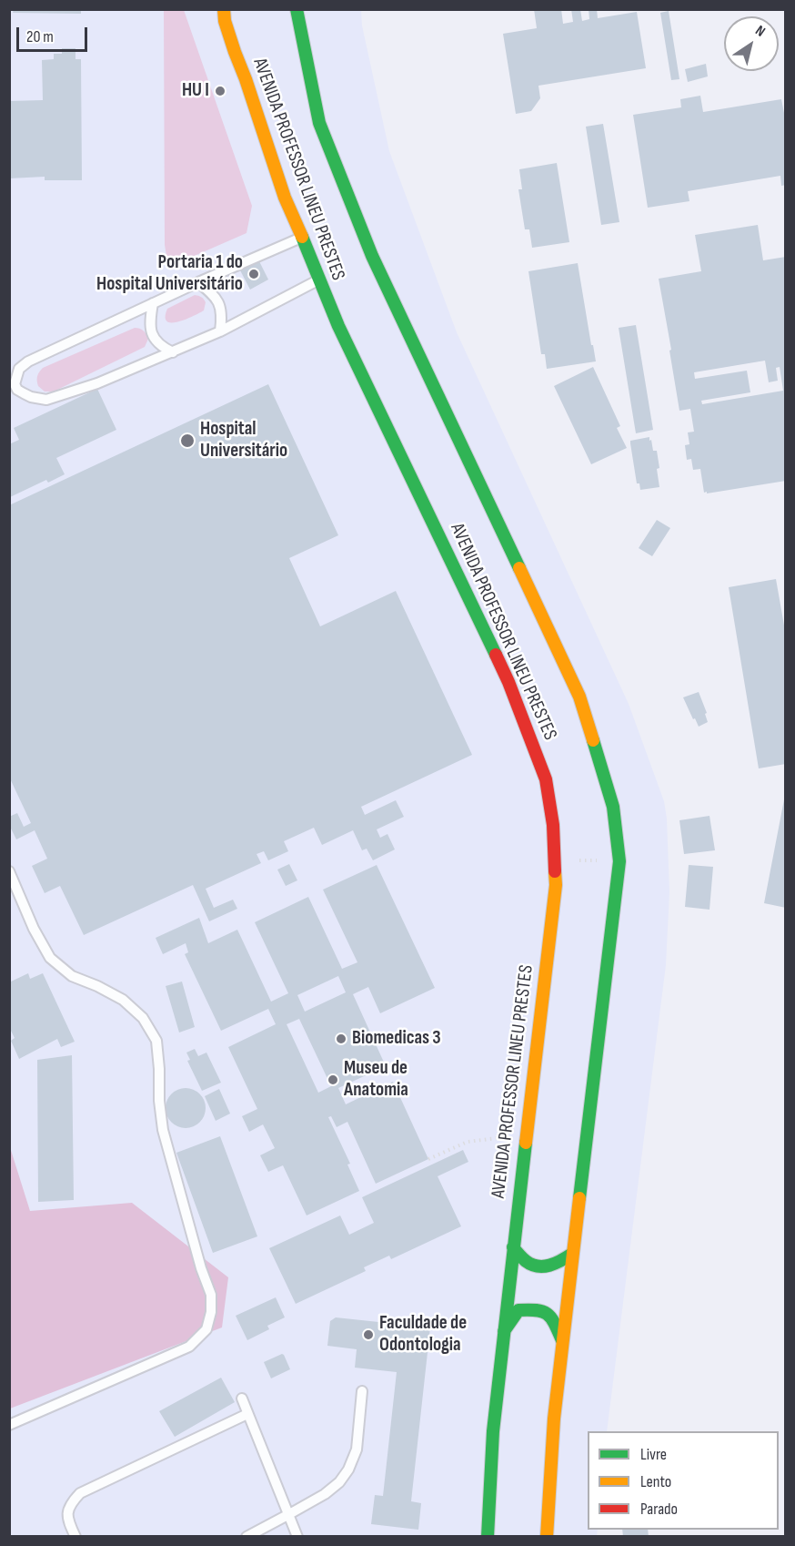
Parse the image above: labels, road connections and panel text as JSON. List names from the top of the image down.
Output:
{
  "streets": {
    "street": ["AVENIDA PROFESSOR LINEU PRESTES"]
  },
  "places": [
    "HU I",
    "Portaria 1 do Hospital Universitário",
    "Hospital Universitário",
    "Biomedicas 3",
    "Museu de Anatomia",
    "Faculdade de Odontologia"
  ],
  "legend": ["Livre", "Lento", "Parado"],
  "scale_bar": "20 m",
  "north": "top right"
}
